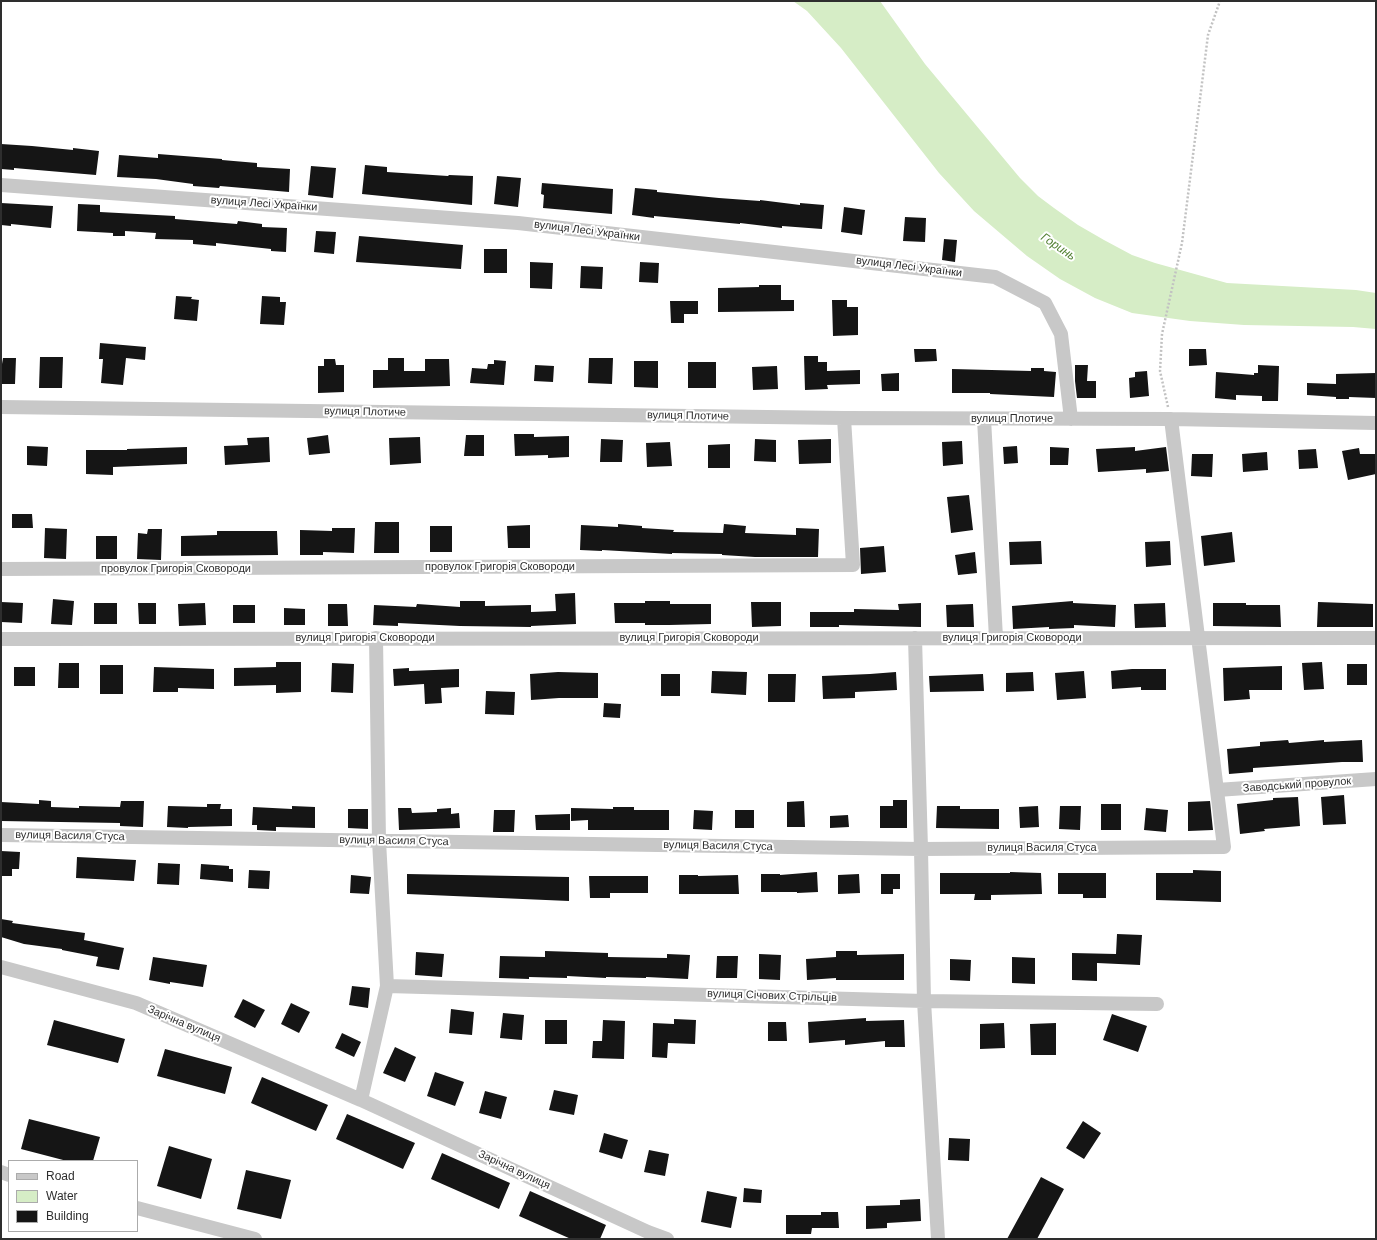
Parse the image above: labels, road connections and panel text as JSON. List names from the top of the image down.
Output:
{
  "streets": {
    "street": [
      "вулиця Лесі Українки",
      "вулиця Плотиче",
      "провулок Григорія Сковороди",
      "вулиця Григорія Сковороди",
      "Заводський провулок",
      "вулиця Василя Стуса",
      "вулиця Січових Стрільців",
      "Зарічна вулиця"
    ]
  },
  "crossings": [
    ["вулиця Лесі Українки", "вулиця Плотиче"],
    ["вулиця Плотиче", "провулок Григорія Сковороди"],
    ["вулиця Плотиче", "вулиця Василя Стуса"],
    ["вулиця Григорія Сковороди", "вулиця Василя Стуса"],
    ["Заводський провулок", "вулиця Василя Стуса"]
  ],
  "water": ["Горинь"],
  "legend": ["Road", "Water", "Building"]
}
